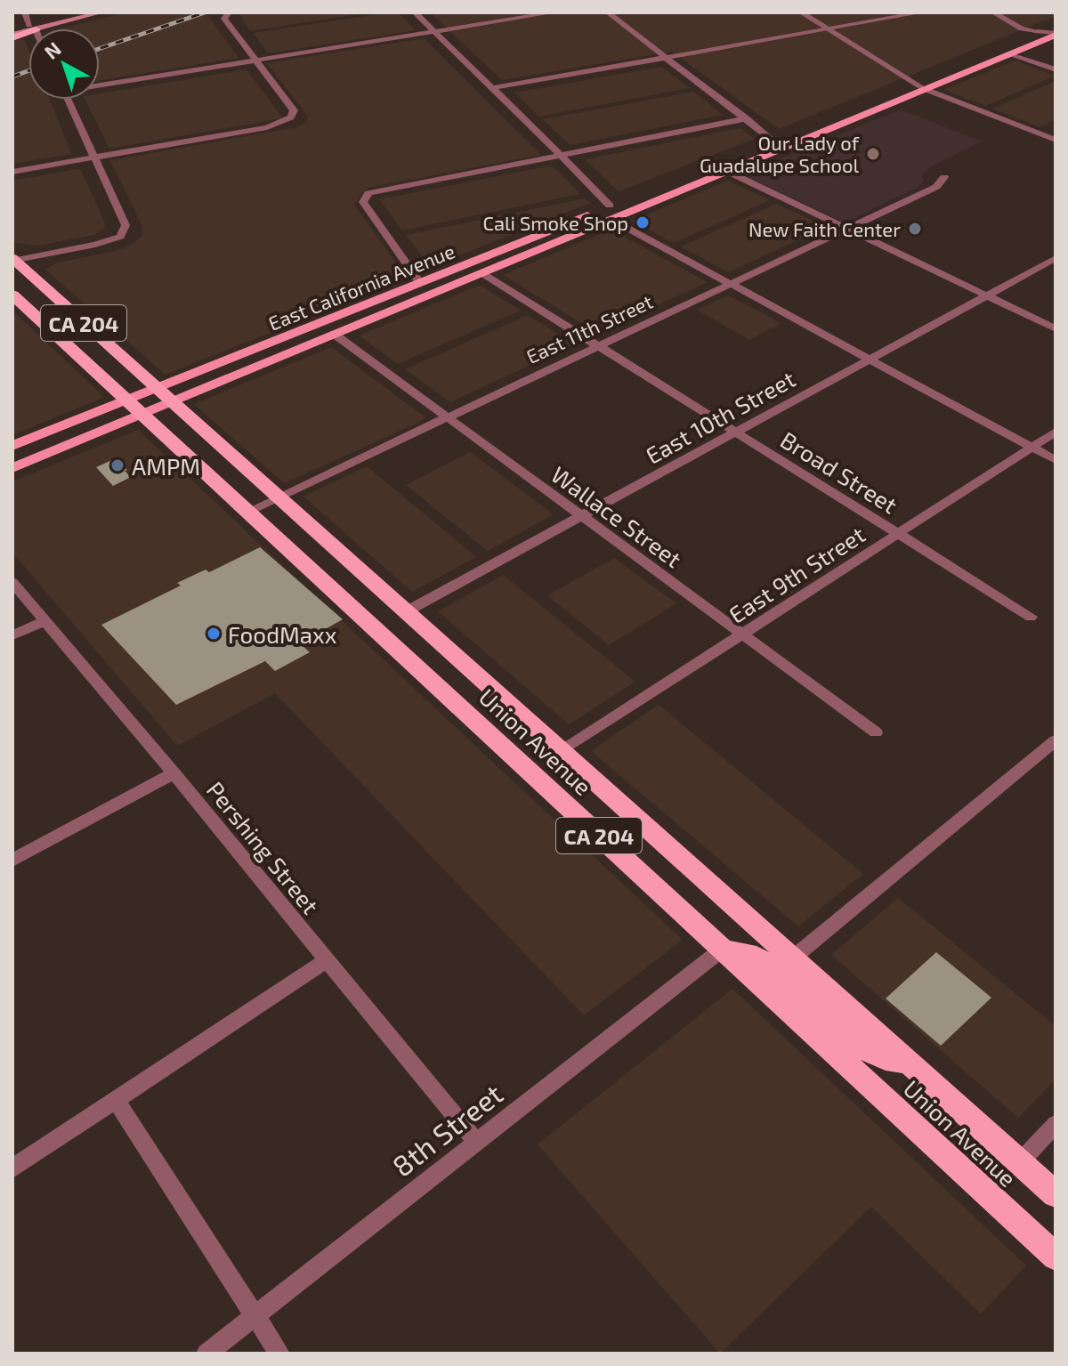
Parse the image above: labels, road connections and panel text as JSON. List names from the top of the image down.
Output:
{
  "streets": {
    "highway": ["CA 204", "Union Avenue"],
    "main road": ["East California Avenue"],
    "street": [
      "East 11th Street",
      "East 10th Street",
      "Broad Street",
      "Wallace Street",
      "East 9th Street",
      "Pershing Street",
      "8th Street"
    ]
  },
  "crossings": [
    ["East California Avenue", "Broad Street"],
    ["East California Avenue", "Wallace Street"],
    ["East California Avenue", "Union Avenue"],
    ["East 11th Street", "Broad Street"],
    ["East 11th Street", "Wallace Street"],
    ["East 11th Street", "Union Avenue"],
    ["East 10th Street", "Broad Street"],
    ["East 10th Street", "Wallace Street"],
    ["East 10th Street", "Union Avenue"],
    ["Broad Street", "East 9th Street"],
    ["Wallace Street", "East 9th Street"],
    ["East 9th Street", "Union Avenue"],
    ["Union Avenue", "8th Street"],
    ["Pershing Street", "8th Street"]
  ],
  "places": [
    "Our Lady of Guadalupe School",
    "Cali Smoke Shop",
    "New Faith Center",
    "AMPM",
    "FoodMaxx"
  ],
  "north": "top left"
}
